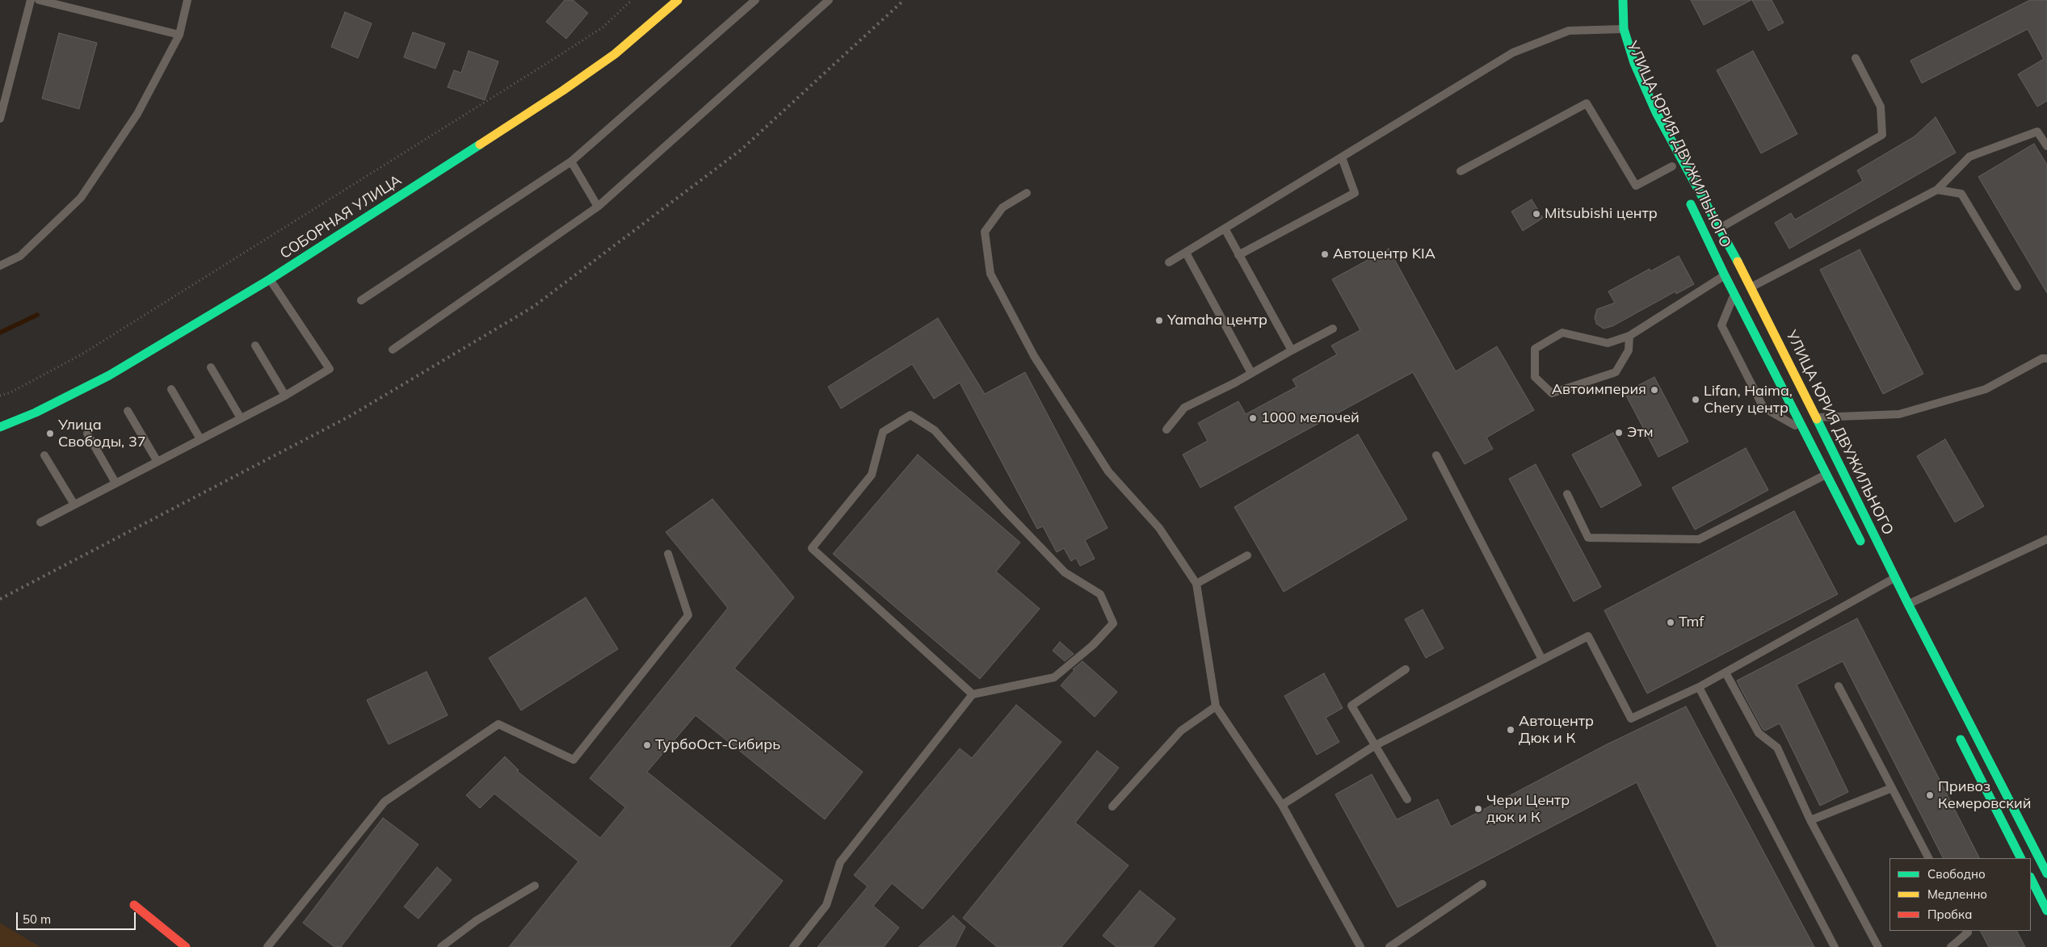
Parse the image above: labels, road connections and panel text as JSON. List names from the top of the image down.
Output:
{
  "streets": {
    "main road": ["УЛИЦА ЮРИЯ ДВУЖИЛЬНОГО", "СОБОРНАЯ УЛИЦА"]
  },
  "places": [
    "Mitsubishi центр",
    "Автоцентр KIA",
    "Yamaha центр",
    "Автоимперия",
    "Lifan, Haima, Chery центр",
    "1000 мелочей",
    "Этм",
    "Улица Свободы, 37",
    "Tmf",
    "Автоцентр Дюк и К",
    "ТурбоОст-Сибирь",
    "Привоз Кемеровский",
    "Чери Центр дюк и К"
  ],
  "legend": ["Свободно", "Медленно", "Пробка"],
  "scale_bar": "50 m"
}
